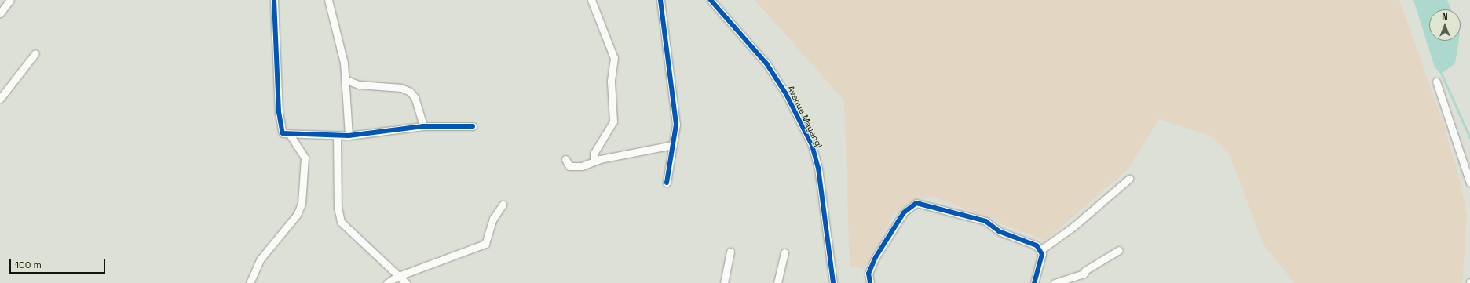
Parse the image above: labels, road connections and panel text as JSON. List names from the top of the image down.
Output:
{
  "streets": {
    "street": ["Avenue Mayangi"]
  },
  "scale_bar": "100 m",
  "north": "top"
}
